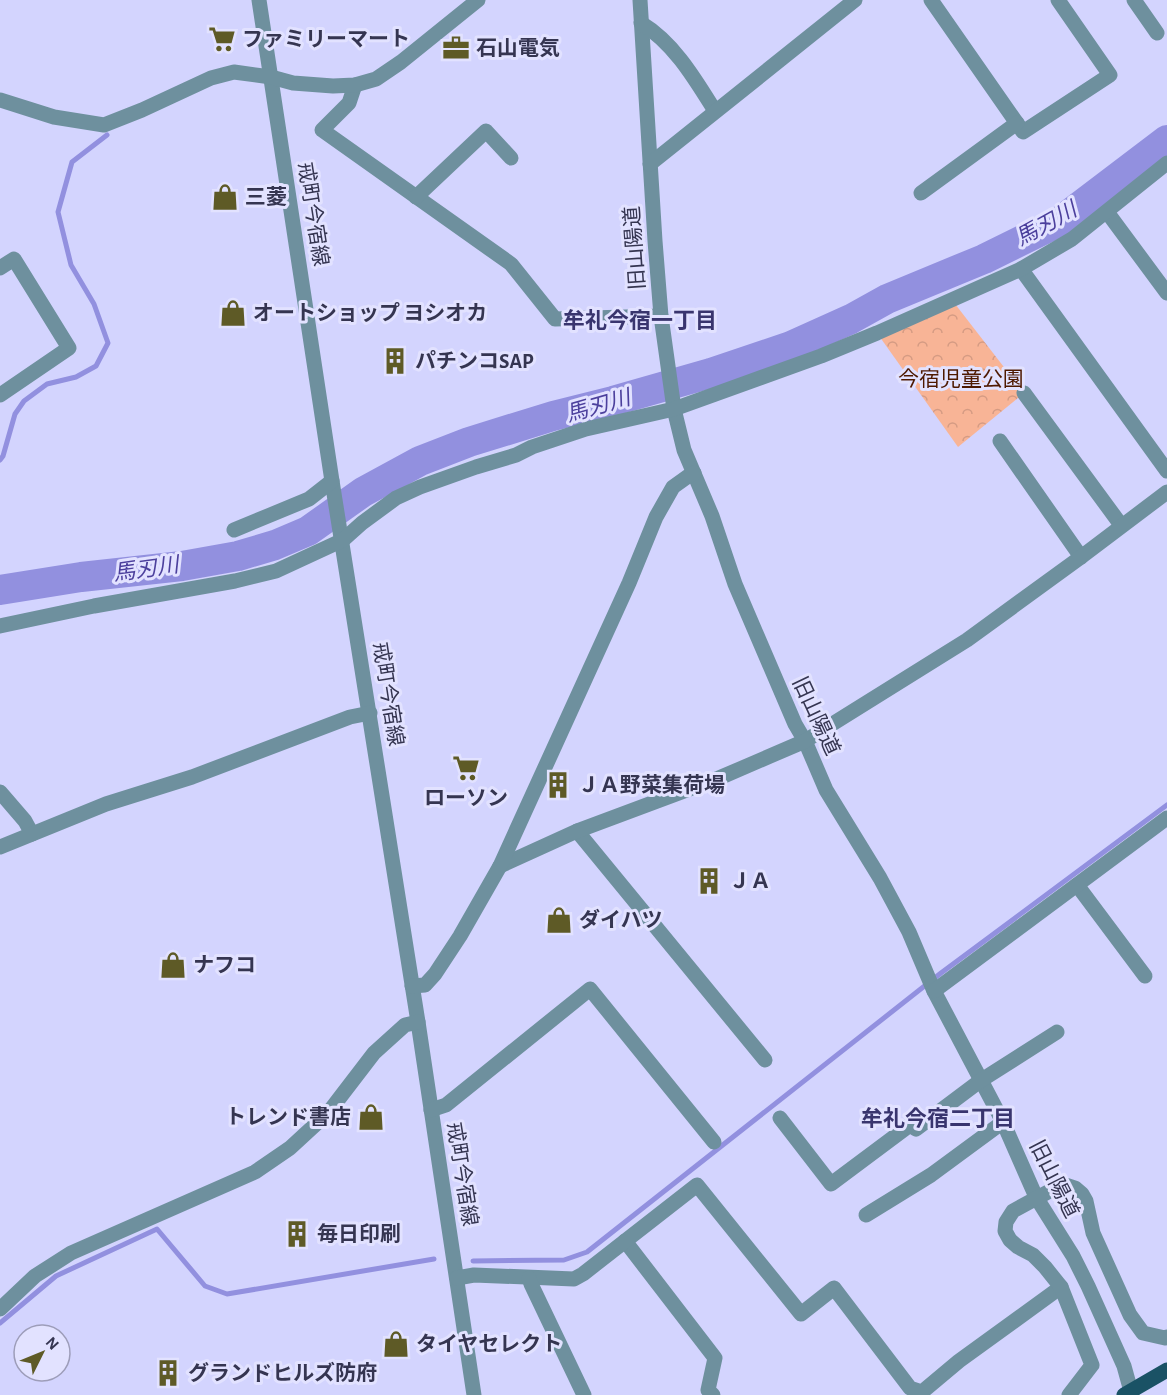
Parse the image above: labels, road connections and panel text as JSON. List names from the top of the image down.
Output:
{
  "streets": {
    "street": ["戒町今宿線", "旧山陽道"]
  },
  "districts": ["牟礼今宿一丁目", "牟礼今宿二丁目"],
  "water": ["馬刃川"],
  "parks": ["今宿児童公園"],
  "places": {
    "supermarket": ["ファミリーマート", "ローソン"],
    "office": ["石山電気"],
    "shop": [
      "三菱",
      "オートショップ ヨシオカ",
      "ダイハツ",
      "ナフコ",
      "トレンド書店",
      "タイヤセレクト"
    ],
    "building": [
      "パチンコSAP",
      "ＪＡ野菜集荷場",
      "ＪＡ",
      "毎日印刷",
      "グランドヒルズ防府"
    ]
  },
  "north": "top right"
}
